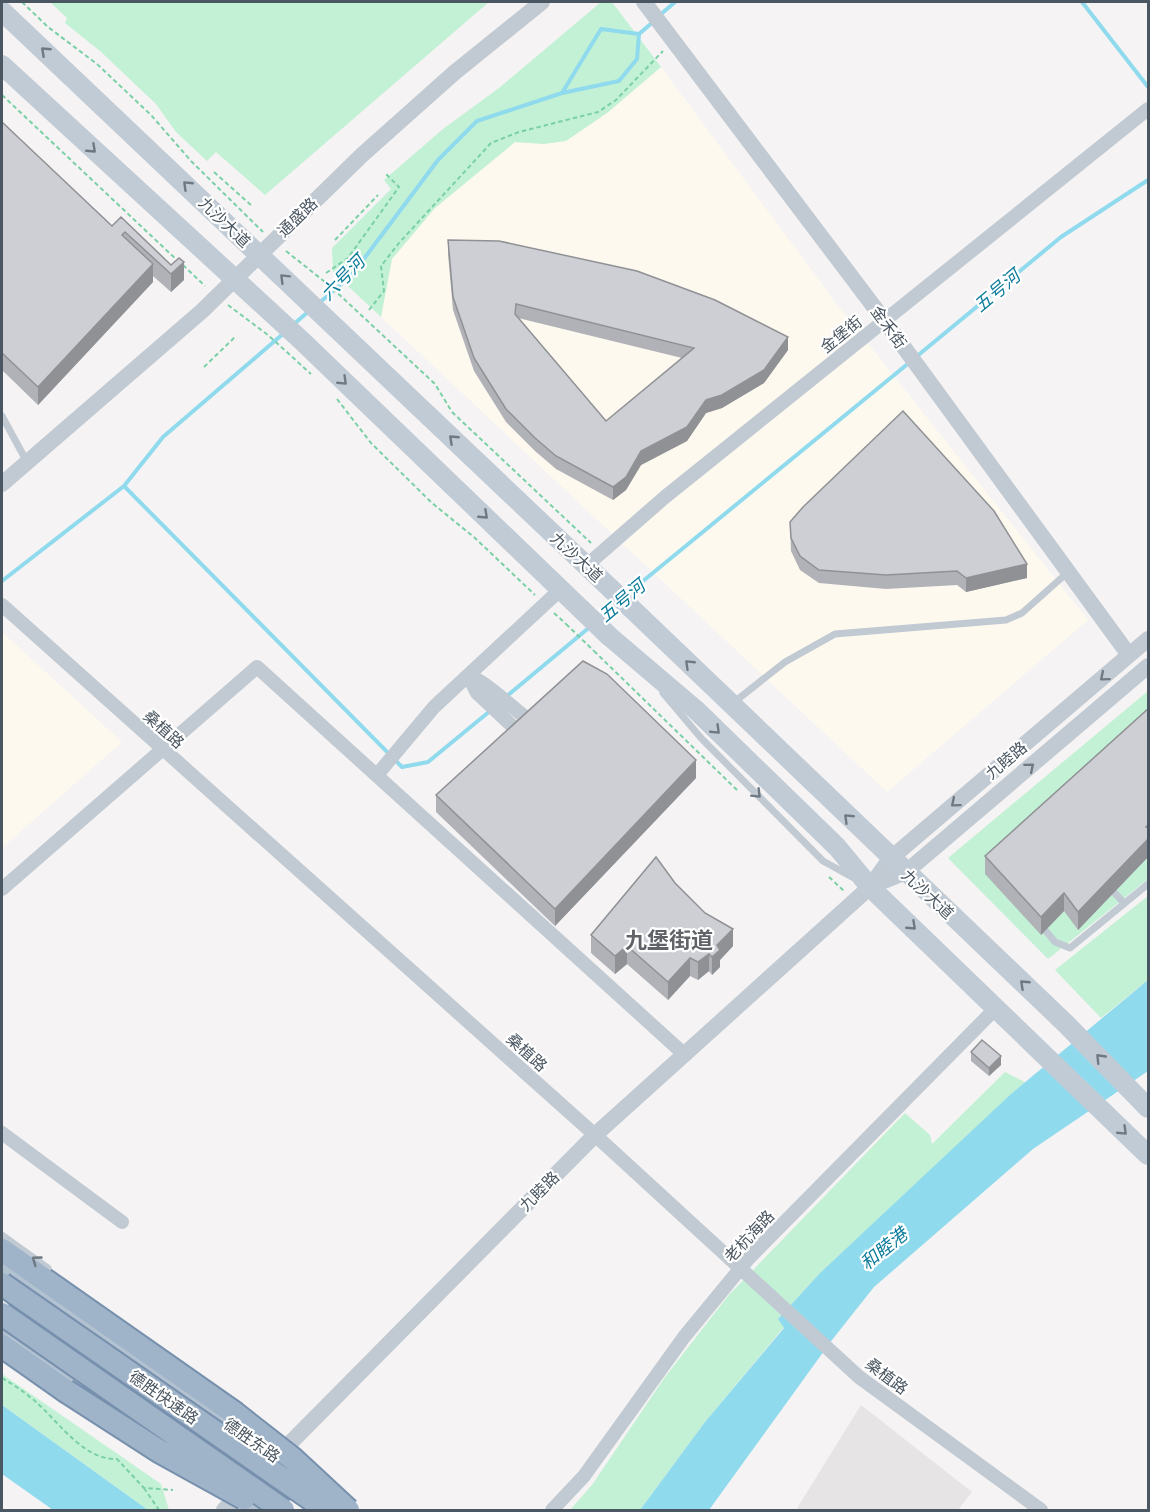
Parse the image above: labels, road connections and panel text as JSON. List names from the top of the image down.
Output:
{
  "streets": {
    "highway": ["德胜快速路"],
    "main road": ["九沙大道", "德胜东路"],
    "street": [
      "通盛路",
      "金禾街",
      "金堡街",
      "桑植路",
      "九睦路",
      "老杭海路"
    ]
  },
  "crossings": [
    ["通盛路", "九沙大道"],
    ["九沙大道", "金堡街"],
    ["九沙大道", "九睦路"],
    ["九沙大道", "老杭海路"],
    ["金禾街", "金堡街"],
    ["金禾街", "九睦路"],
    ["桑植路", "九睦路"],
    ["桑植路", "老杭海路"],
    ["九睦路", "德胜东路"]
  ],
  "districts": ["九堡街道"],
  "water": ["六号河", "五号河", "和睦港"]
}
